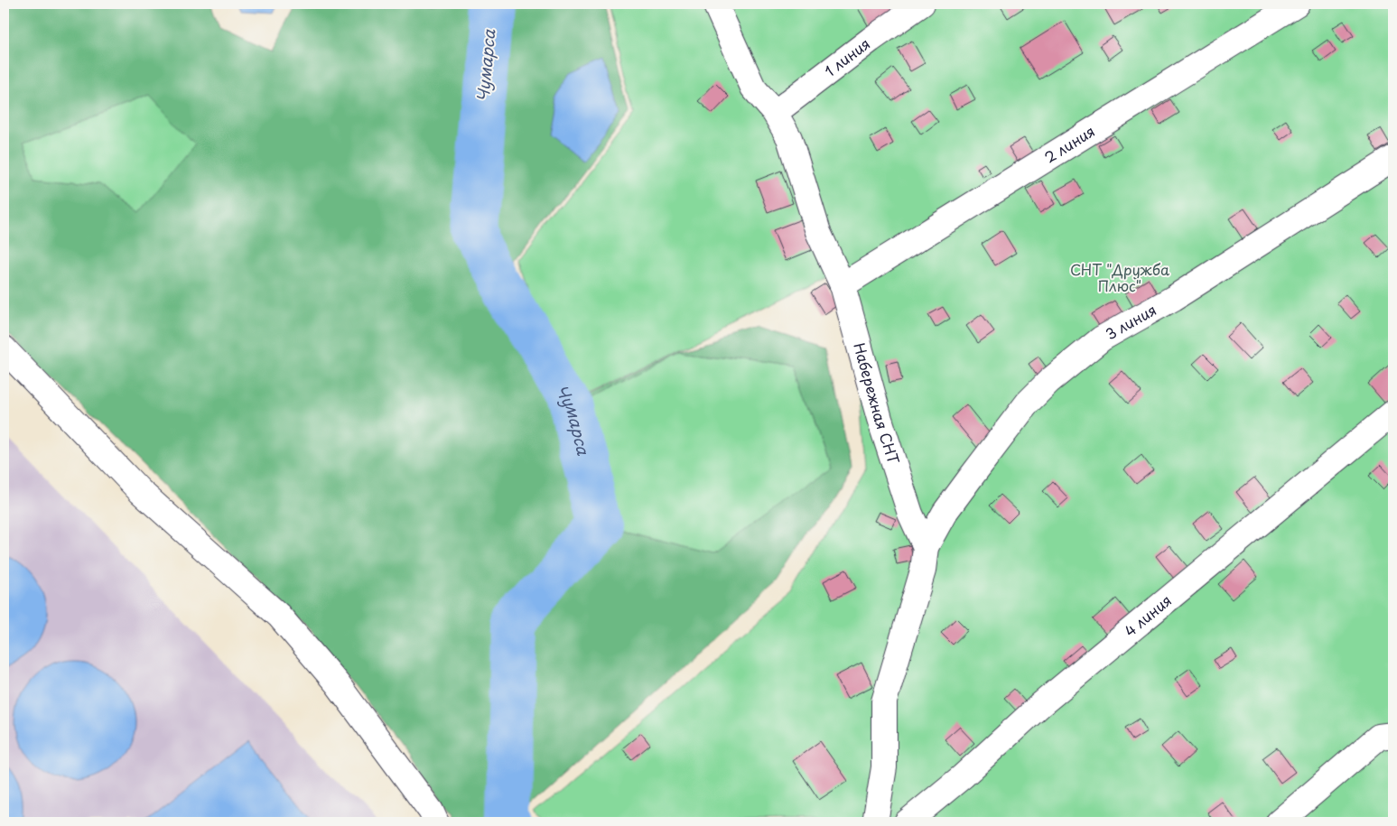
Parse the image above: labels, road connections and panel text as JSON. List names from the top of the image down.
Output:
{
  "streets": {
    "lane": [
      "1 линия",
      "2 линия",
      "3 линия",
      "Набережная СНТ",
      "4 линия"
    ]
  },
  "crossings": [
    ["1 линия", "Набережная СНТ"],
    ["2 линия", "Набережная СНТ"],
    ["3 линия", "Набережная СНТ"]
  ],
  "water": ["Чумарса"],
  "parks": ["СНТ \"Дружба Плюс\""]
}
